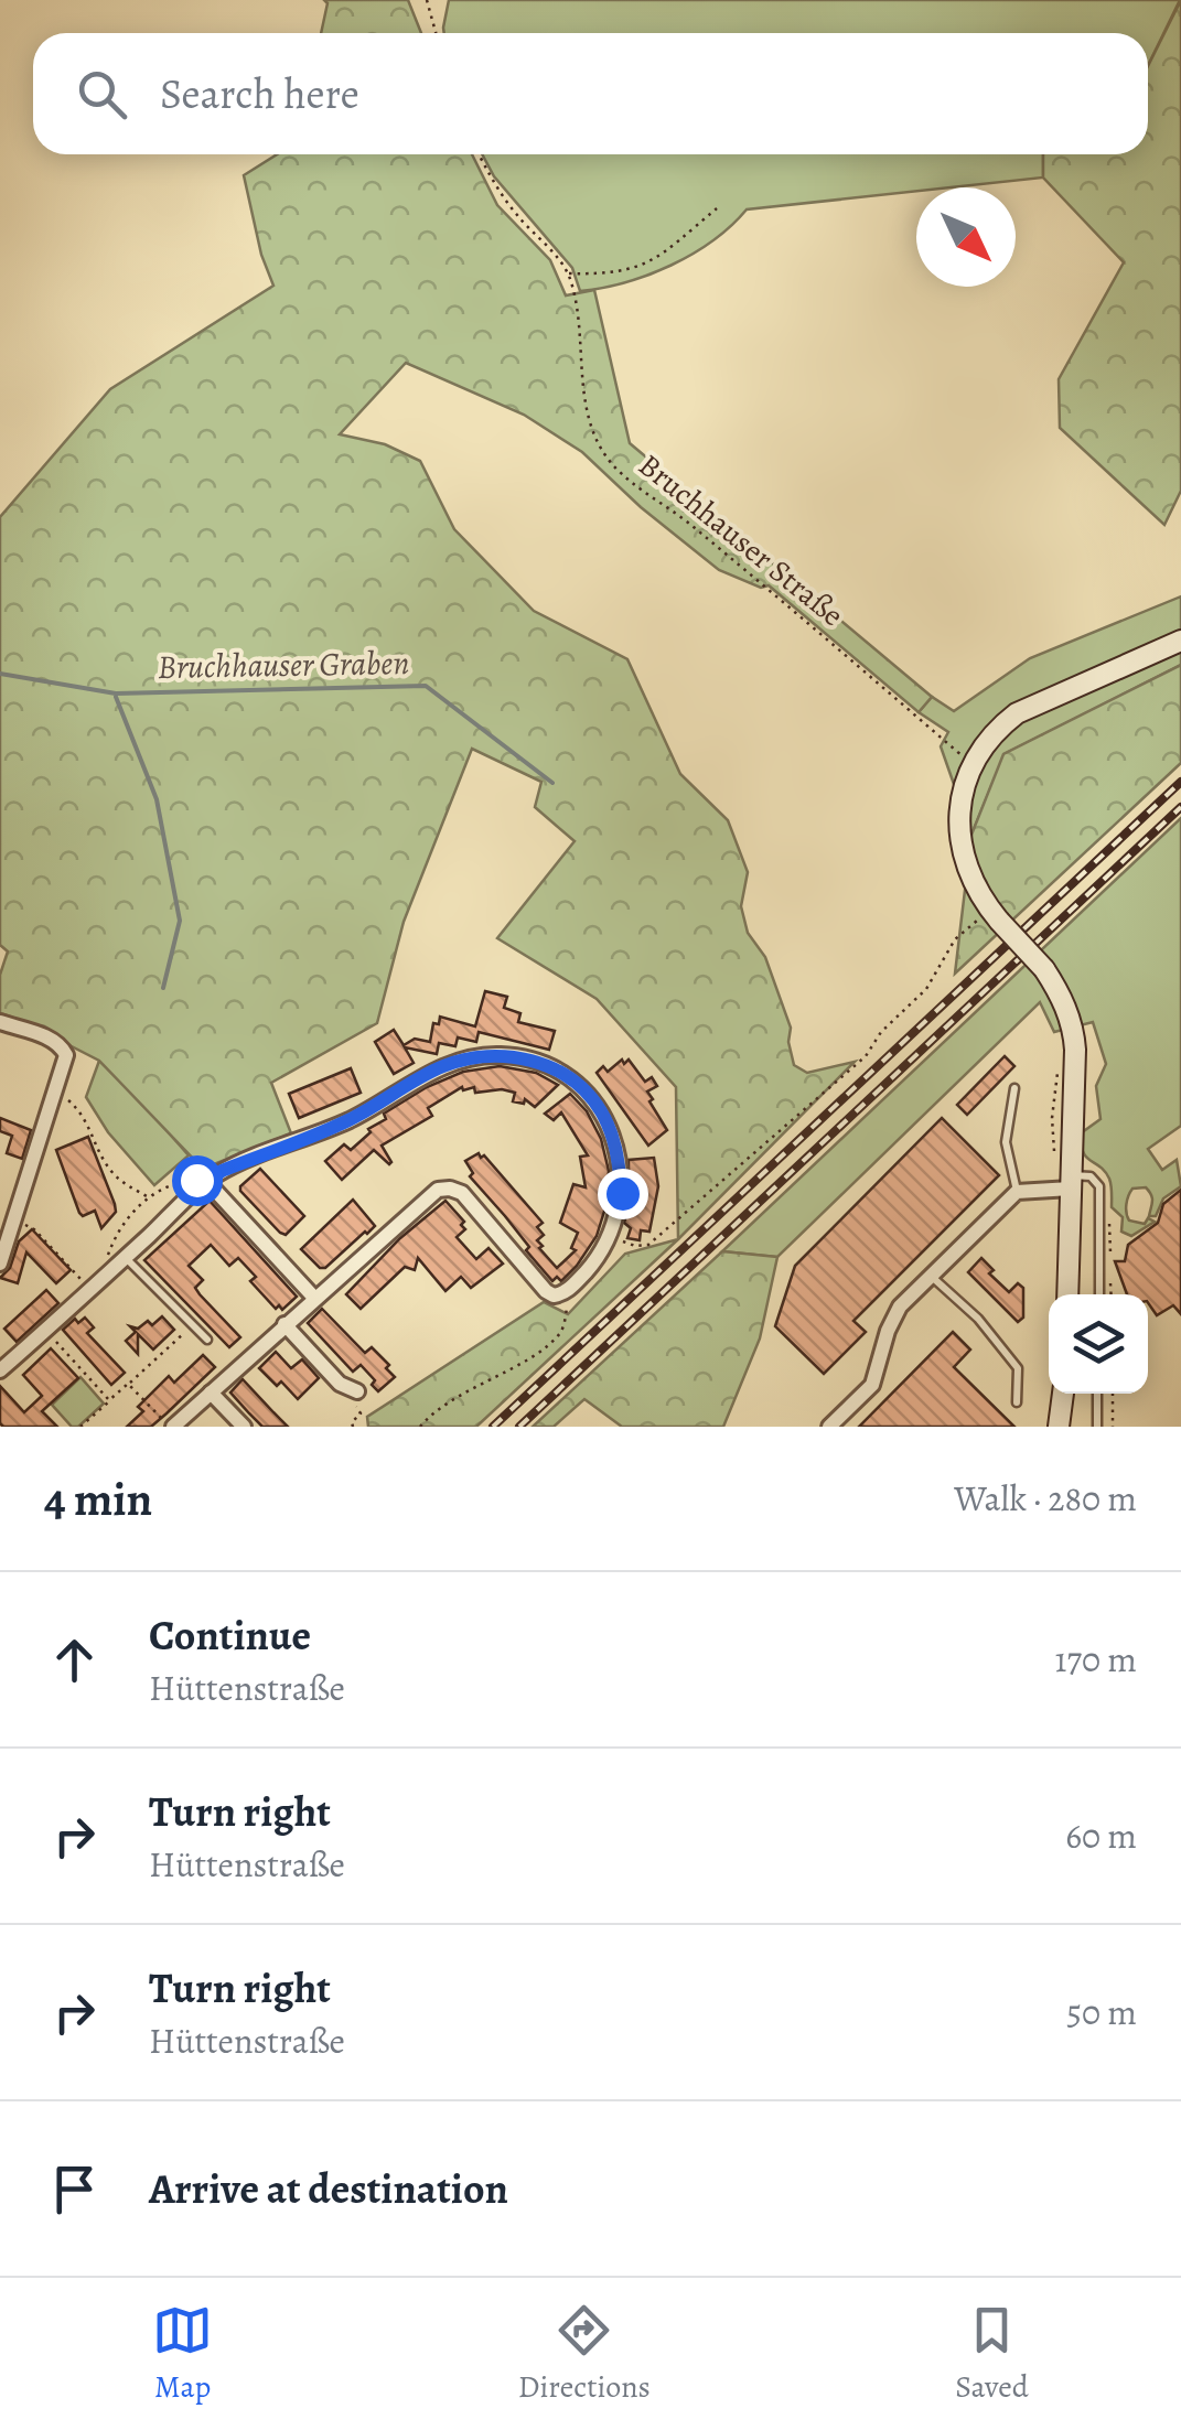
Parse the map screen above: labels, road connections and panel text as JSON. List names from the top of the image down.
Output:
{
  "streets": {
    "path": ["Bruchhauser Straße"]
  },
  "water": ["Bruchhauser Graben"],
  "north": "bottom right",
  "page": {
    "search": "Search here",
    "heading": ["4 min", "Walk · 280 m"],
    "list": [
      ["Continue", "Hüttenstraße", "170 m"],
      ["Turn right", "Hüttenstraße", "60 m"],
      ["Turn right", "Hüttenstraße", "50 m"],
      "Arrive at destination"
    ],
    "nav": ["Map", "Directions", "Saved"]
  }
}
